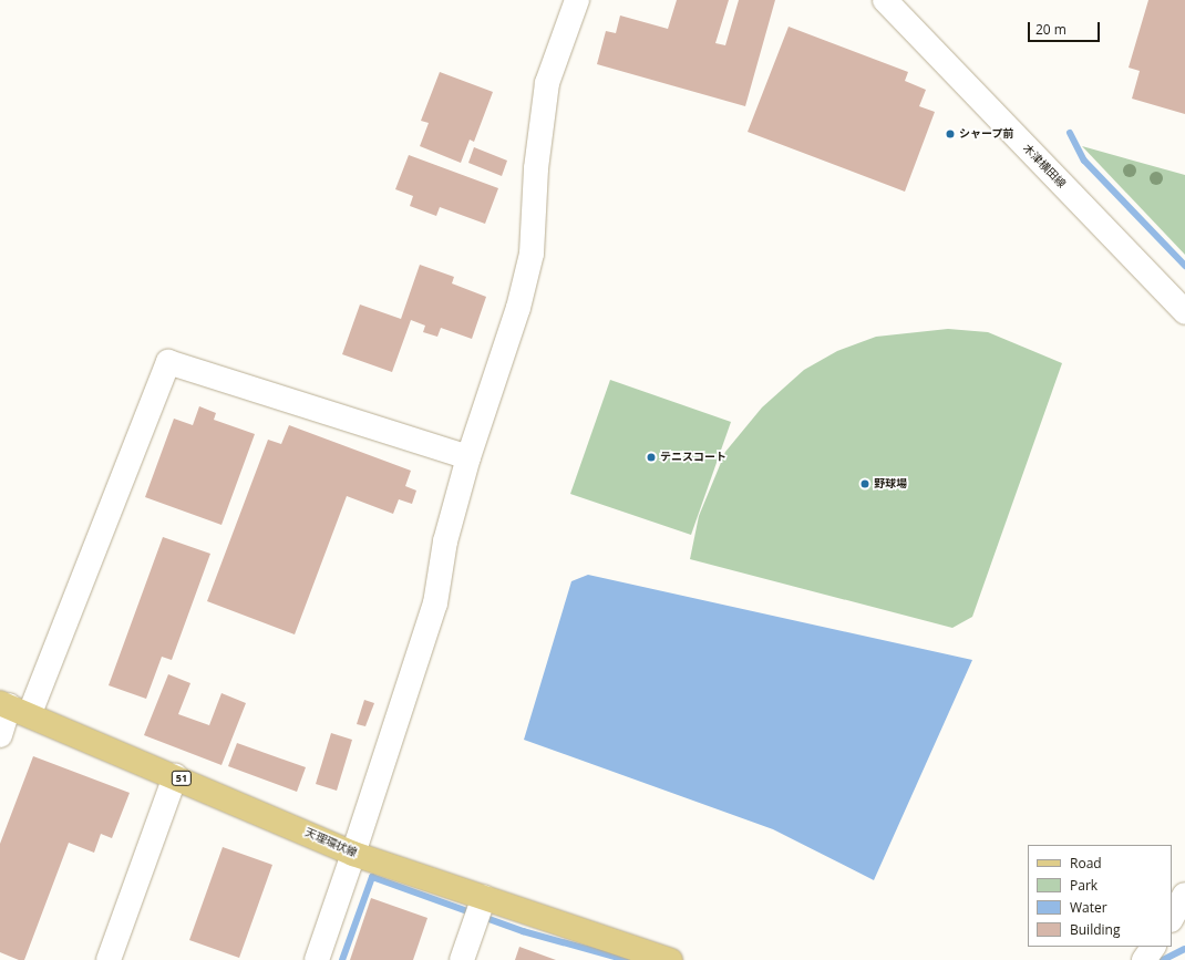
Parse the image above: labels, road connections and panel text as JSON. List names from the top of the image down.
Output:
{
  "streets": {
    "main road": ["51", "天理環状線"],
    "street": ["木津横田線"]
  },
  "places": ["シャープ前", "テニスコート", "野球場"],
  "legend": [
    "Road",
    "Park",
    "Water",
    "Building"
  ],
  "scale_bar": "20 m"
}
